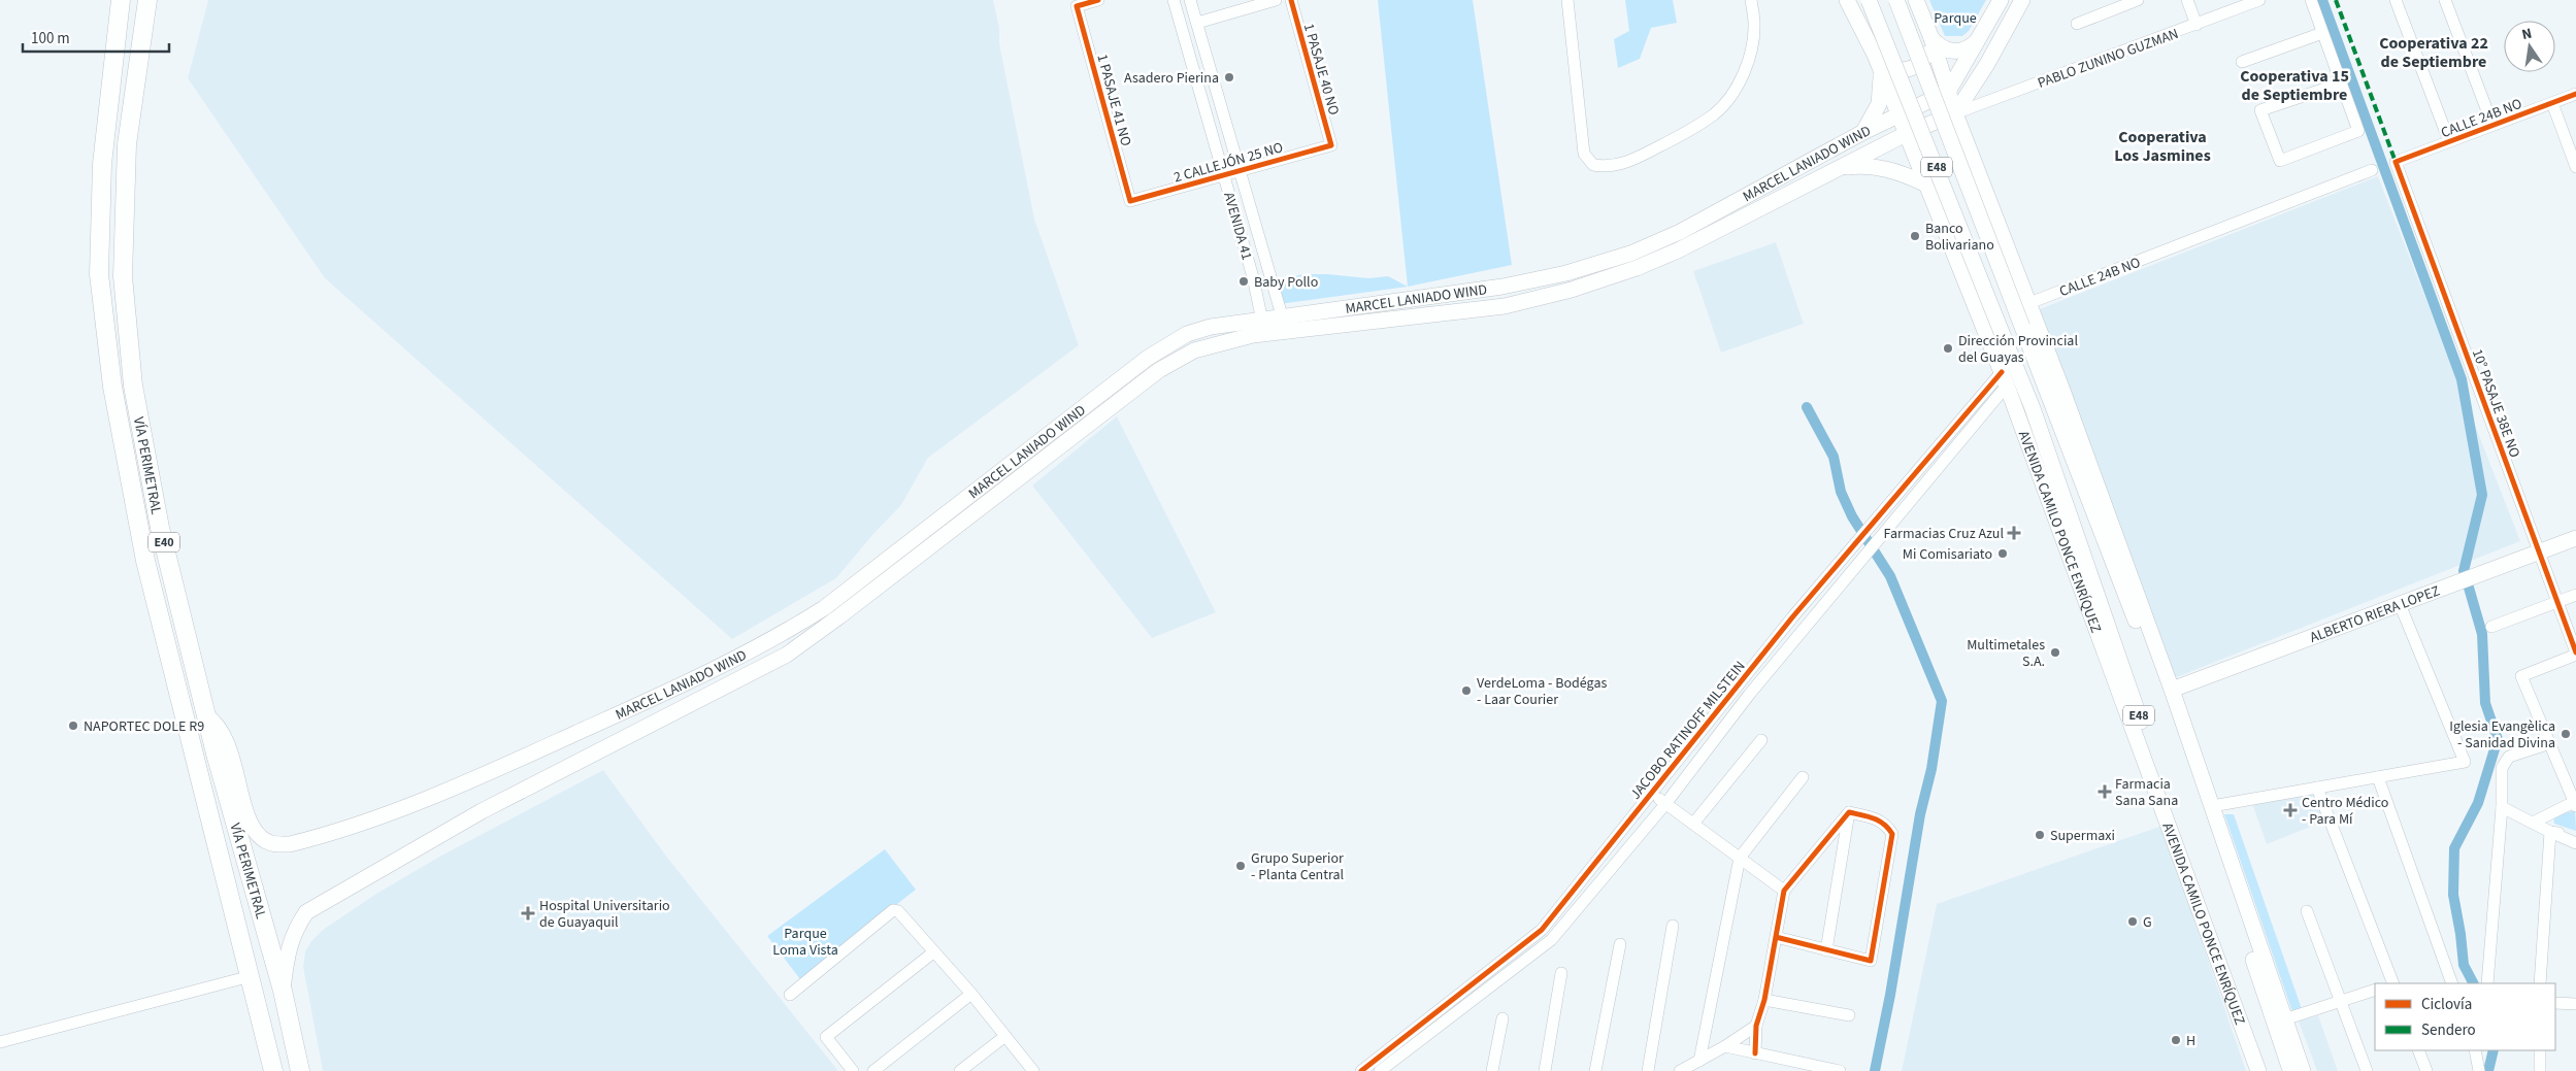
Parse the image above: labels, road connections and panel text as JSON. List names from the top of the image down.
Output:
{
  "streets": {
    "highway": ["VÍA PERIMETRAL", "E40"],
    "main road": [
      "MARCEL LANIADO WIND",
      "E48",
      "AVENIDA CAMILO PONCE ENRÍQUEZ",
      "ALBERTO RIERA LOPEZ"
    ],
    "street": [
      "PABLO ZUNINO GUZMAN",
      "1 PASAJE 40 NO",
      "1 PASAJE 41 NO",
      "CALLE 24B NO",
      "2 CALLEJÓN 25 NO",
      "AVENIDA 41",
      "10° PASAJE 38E NO",
      "JACOBO RATINOFF MILSTEIN"
    ]
  },
  "crossings": [
    ["PABLO ZUNINO GUZMAN", "MARCEL LANIADO WIND"],
    ["PABLO ZUNINO GUZMAN", "E48"],
    ["1 PASAJE 40 NO", "2 CALLEJÓN 25 NO"],
    ["1 PASAJE 41 NO", "2 CALLEJÓN 25 NO"],
    ["CALLE 24B NO", "E48"],
    ["CALLE 24B NO", "10° PASAJE 38E NO"],
    ["2 CALLEJÓN 25 NO", "AVENIDA 41"],
    ["MARCEL LANIADO WIND", "E48"],
    ["MARCEL LANIADO WIND", "AVENIDA 41"],
    ["MARCEL LANIADO WIND", "VÍA PERIMETRAL"],
    ["MARCEL LANIADO WIND", "AVENIDA CAMILO PONCE ENRÍQUEZ"],
    ["E48", "ALBERTO RIERA LOPEZ"],
    ["10° PASAJE 38E NO", "ALBERTO RIERA LOPEZ"],
    ["AVENIDA CAMILO PONCE ENRÍQUEZ", "JACOBO RATINOFF MILSTEIN"]
  ],
  "districts": ["Cooperativa 22 de Septiembre", "Cooperativa 15 de Septiembre", "Cooperativa Los Jasmines"],
  "parks": ["Parque", "Parque Loma Vista"],
  "places": {
    "other": [
      "Asadero Pierina",
      "Banco Bolivariano",
      "Baby Pollo",
      "Dirección Provincial del Guayas",
      "Mi Comisariato",
      "Multimetales S.A.",
      "VerdeLoma - Bodégas - Laar Courier",
      "NAPORTEC DOLE R9",
      "Iglesia Evangèlica - Sanidad Divina",
      "Supermaxi",
      "Grupo Superior - Planta Central",
      "G",
      "H"
    ],
    "health": [
      "Farmacias Cruz Azul",
      "Farmacia Sana Sana",
      "Centro Médico - Para Mí",
      "Hospital Universitario de Guayaquil"
    ]
  },
  "legend": ["Ciclovía", "Sendero"],
  "scale_bar": "100 m",
  "north": "top"
}
